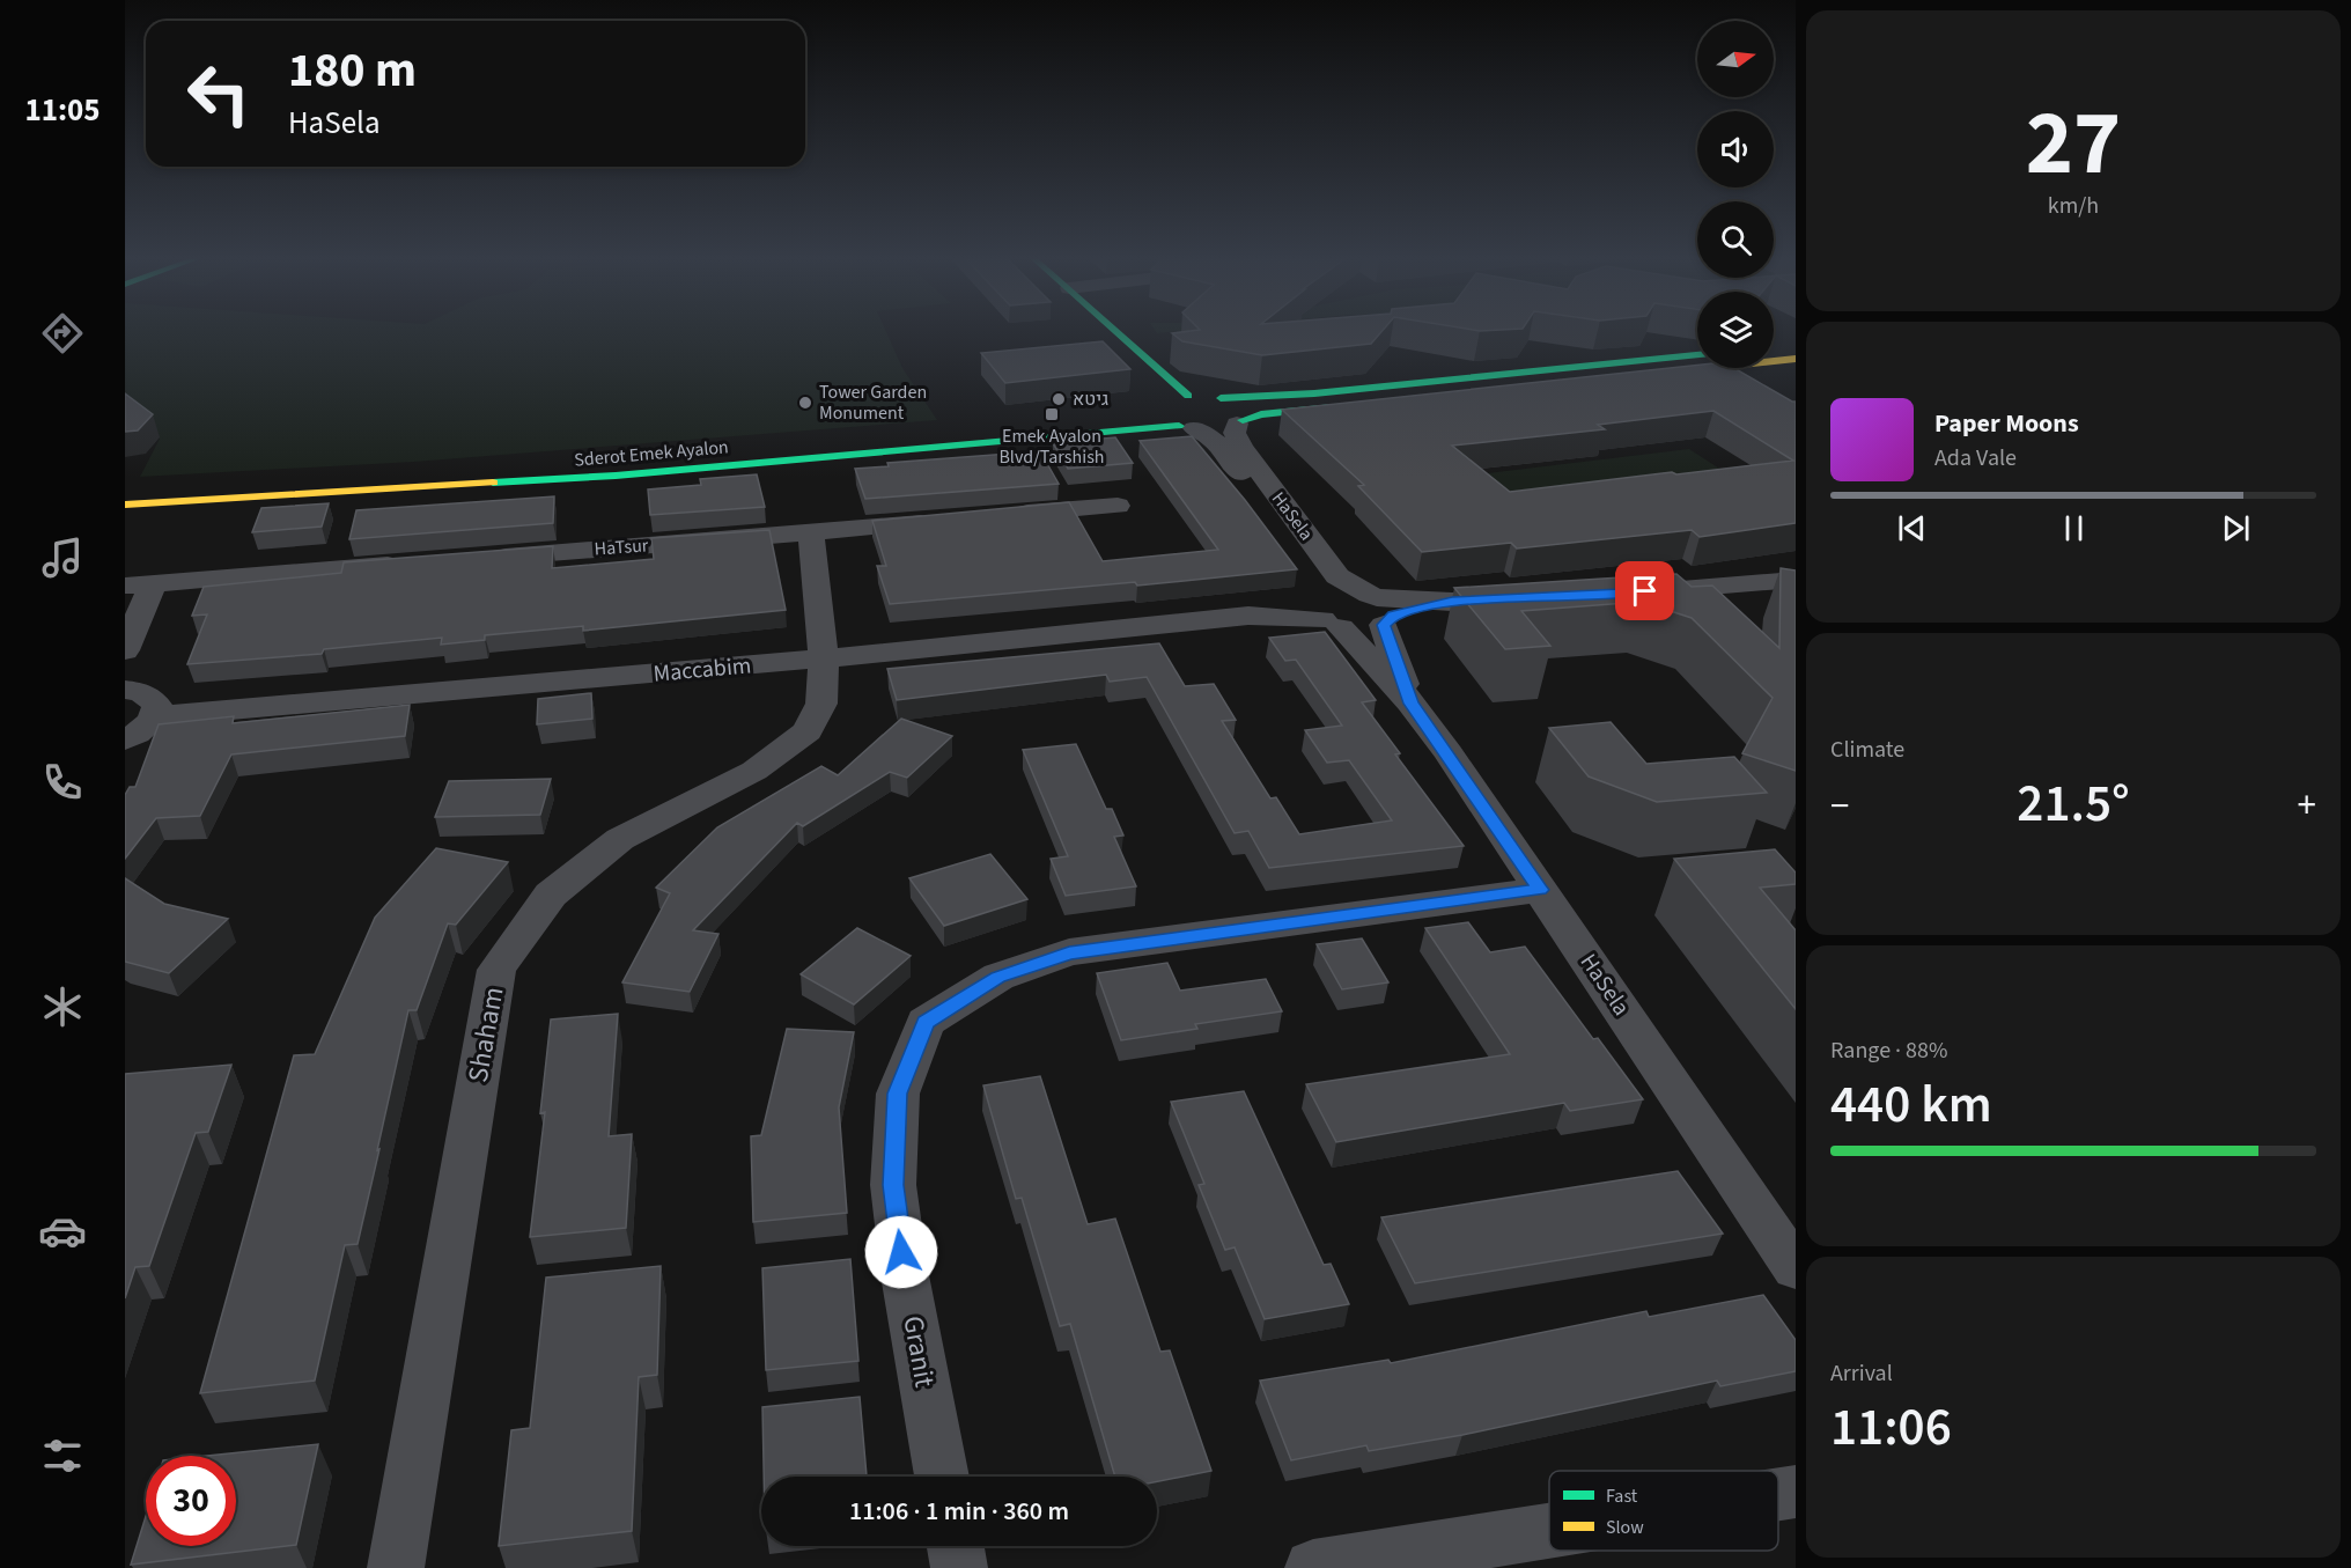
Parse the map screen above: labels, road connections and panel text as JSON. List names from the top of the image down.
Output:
{
  "streets": {
    "main road": ["Sderot Emek Ayalon"],
    "street": [
      "HaSela",
      "HaTsur",
      "Maccabim",
      "Shaham",
      "Granit"
    ]
  },
  "crossings": [
    ["Sderot Emek Ayalon", "HaSela"],
    ["HaSela", "Maccabim"],
    ["HaSela", "Granit"],
    ["HaTsur", "Shaham"],
    ["Maccabim", "Shaham"]
  ],
  "places": {
    "other": ["גיטא", "Tower Garden Monument"],
    "transit": ["Emek Ayalon Blvd/Tarshish"]
  },
  "legend": ["Fast", "Slow"],
  "north": "right",
  "page": {
    "tabs": "11:05",
    "tile": [
      ["27", "km/h"],
      "Climate",
      ["Range · 88%", "440 km"],
      ["Arrival", "11:06"]
    ],
    "turn": ["180 m", "HaSela"],
    "song": ["Paper Moons", "Ada Vale"],
    "heat": ["−", "21.5°", "+"],
    "limit": "30",
    "trip": "11:06 · 1 min · 360 m"
  }
}
